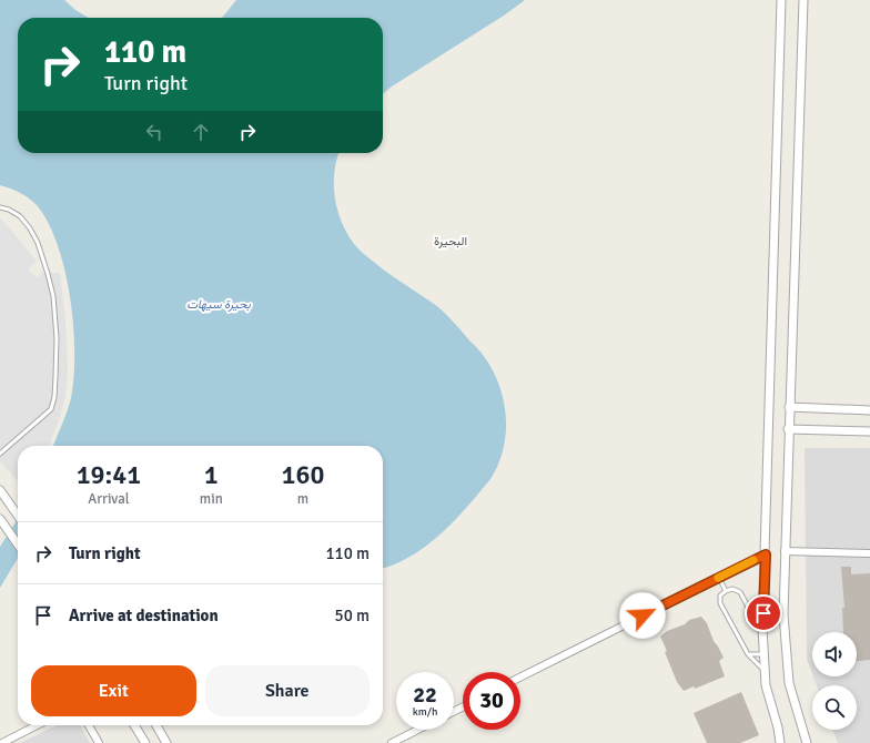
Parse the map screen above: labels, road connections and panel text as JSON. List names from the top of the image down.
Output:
{
  "districts": ["البحيرة"],
  "water": ["بحيرة سيهات"],
  "page": {
    "turn": ["110 m", "Turn right"],
    "eta": [
      "19:41",
      "Arrival",
      "1",
      "min",
      "160",
      "m"
    ],
    "list": [
      {
        "name": "Turn right",
        "value": "110 m"
      },
      {
        "name": "Arrive at destination",
        "value": "50 m"
      }
    ],
    "buttons": ["Exit", "Share"],
    "speed": "22 km/h",
    "limit": "30"
  }
}
